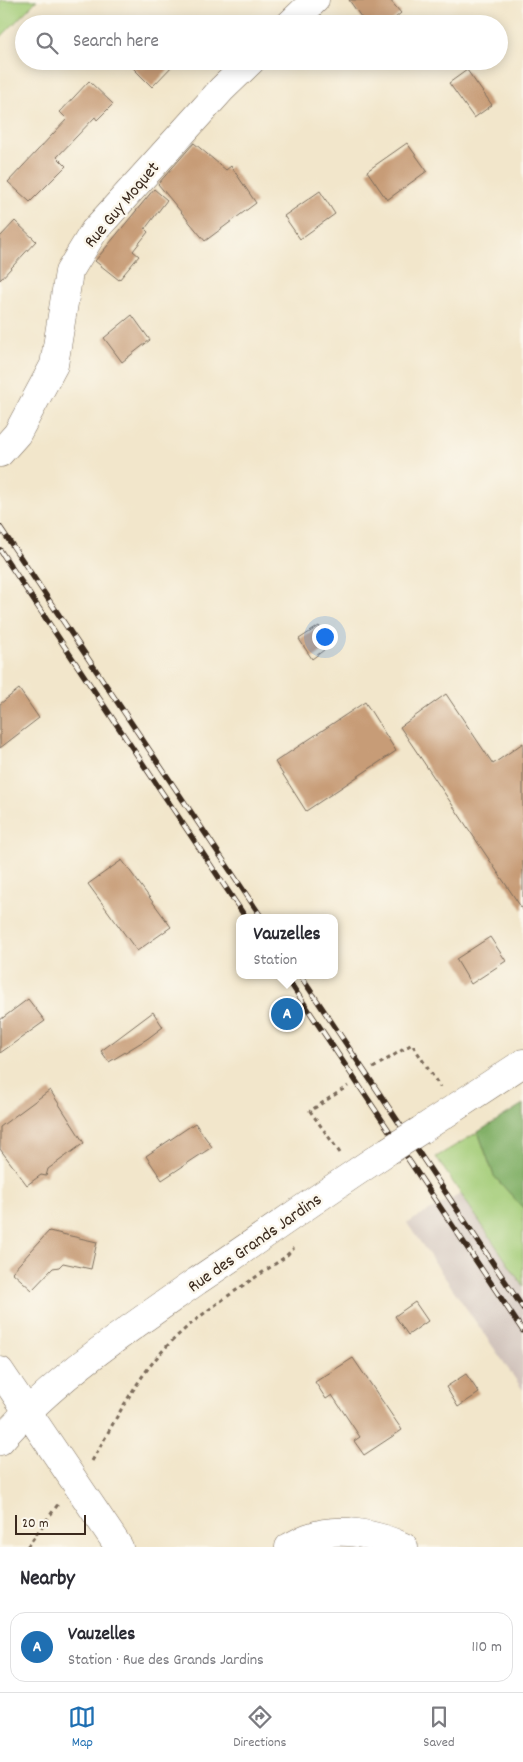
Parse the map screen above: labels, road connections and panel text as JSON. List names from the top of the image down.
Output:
{
  "streets": {
    "street": ["Rue Guy Moquet", "Rue des Grands Jardins"]
  },
  "scale_bar": "20 m",
  "page": {
    "search": "Search here",
    "popup": ["Vauzelles", "Station"],
    "pins": "A",
    "scale": "20 m",
    "heading": "Nearby",
    "list": [
      {
        "mark": "A",
        "name": "Vauzelles",
        "note": "Station · Rue des Grands Jardins",
        "value": "110 m"
      }
    ],
    "nav": ["Map", "Directions", "Saved"]
  }
}
